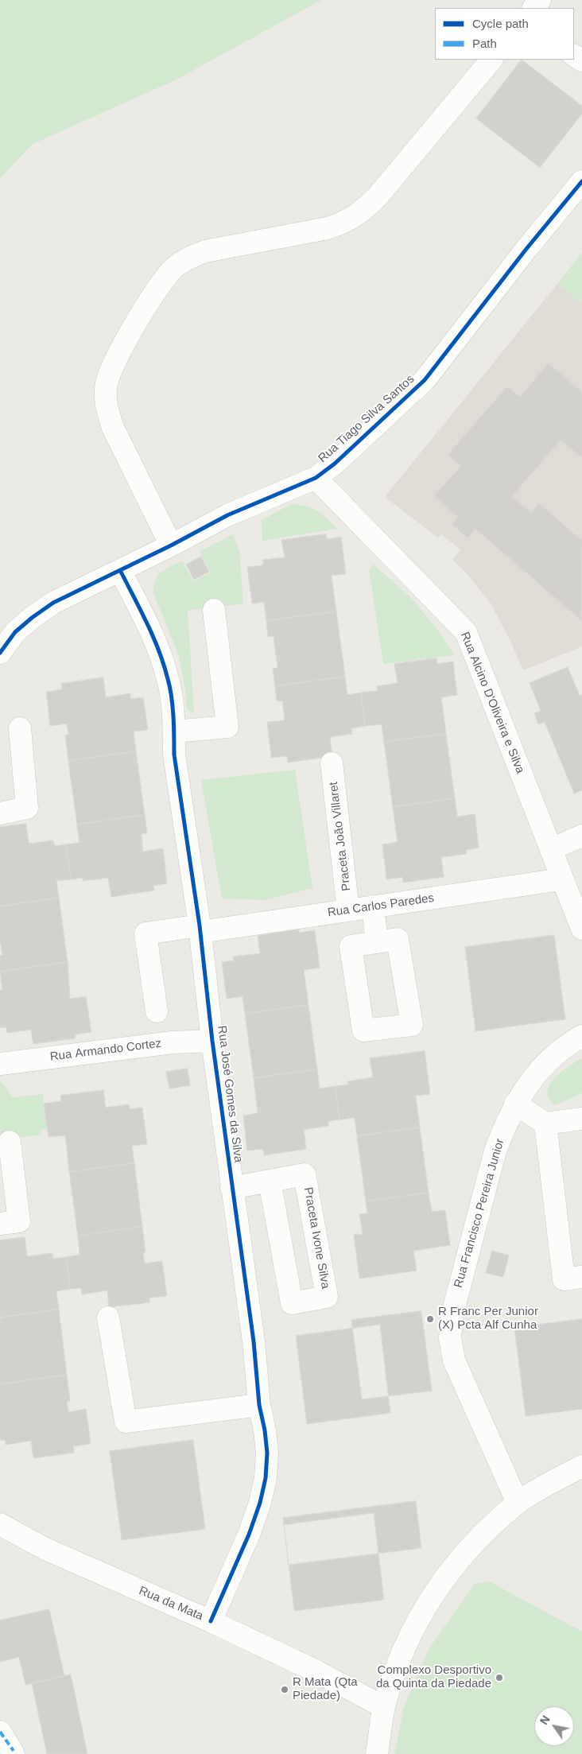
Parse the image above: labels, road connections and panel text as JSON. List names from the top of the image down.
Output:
{
  "streets": {
    "street": [
      "Rua Tiago Silva Santos",
      "Rua Alcino D'Oliveira e Silva",
      "Praceta João Villaret",
      "Rua Carlos Paredes",
      "Rua Armando Cortez",
      "Rua José Gomes da Silva",
      "Rua Francisco Pereira Junior",
      "Praceta Ivone Silva",
      "Rua da Mata"
    ]
  },
  "crossings": [
    ["Rua Tiago Silva Santos", "Rua Alcino D'Oliveira e Silva"],
    ["Rua Tiago Silva Santos", "Rua José Gomes da Silva"],
    ["Rua Alcino D'Oliveira e Silva", "Rua Carlos Paredes"],
    ["Praceta João Villaret", "Rua Carlos Paredes"],
    ["Rua Carlos Paredes", "Rua José Gomes da Silva"],
    ["Rua Armando Cortez", "Rua José Gomes da Silva"],
    ["Rua José Gomes da Silva", "Praceta Ivone Silva"],
    ["Rua José Gomes da Silva", "Rua da Mata"]
  ],
  "places": ["R Franc Per Junior (X) Pcta Alf Cunha", "Complexo Desportivo da Quinta da Piedade", "R Mata (Qta Piedade)"],
  "legend": ["Cycle path", "Path"],
  "north": "top left"
}
